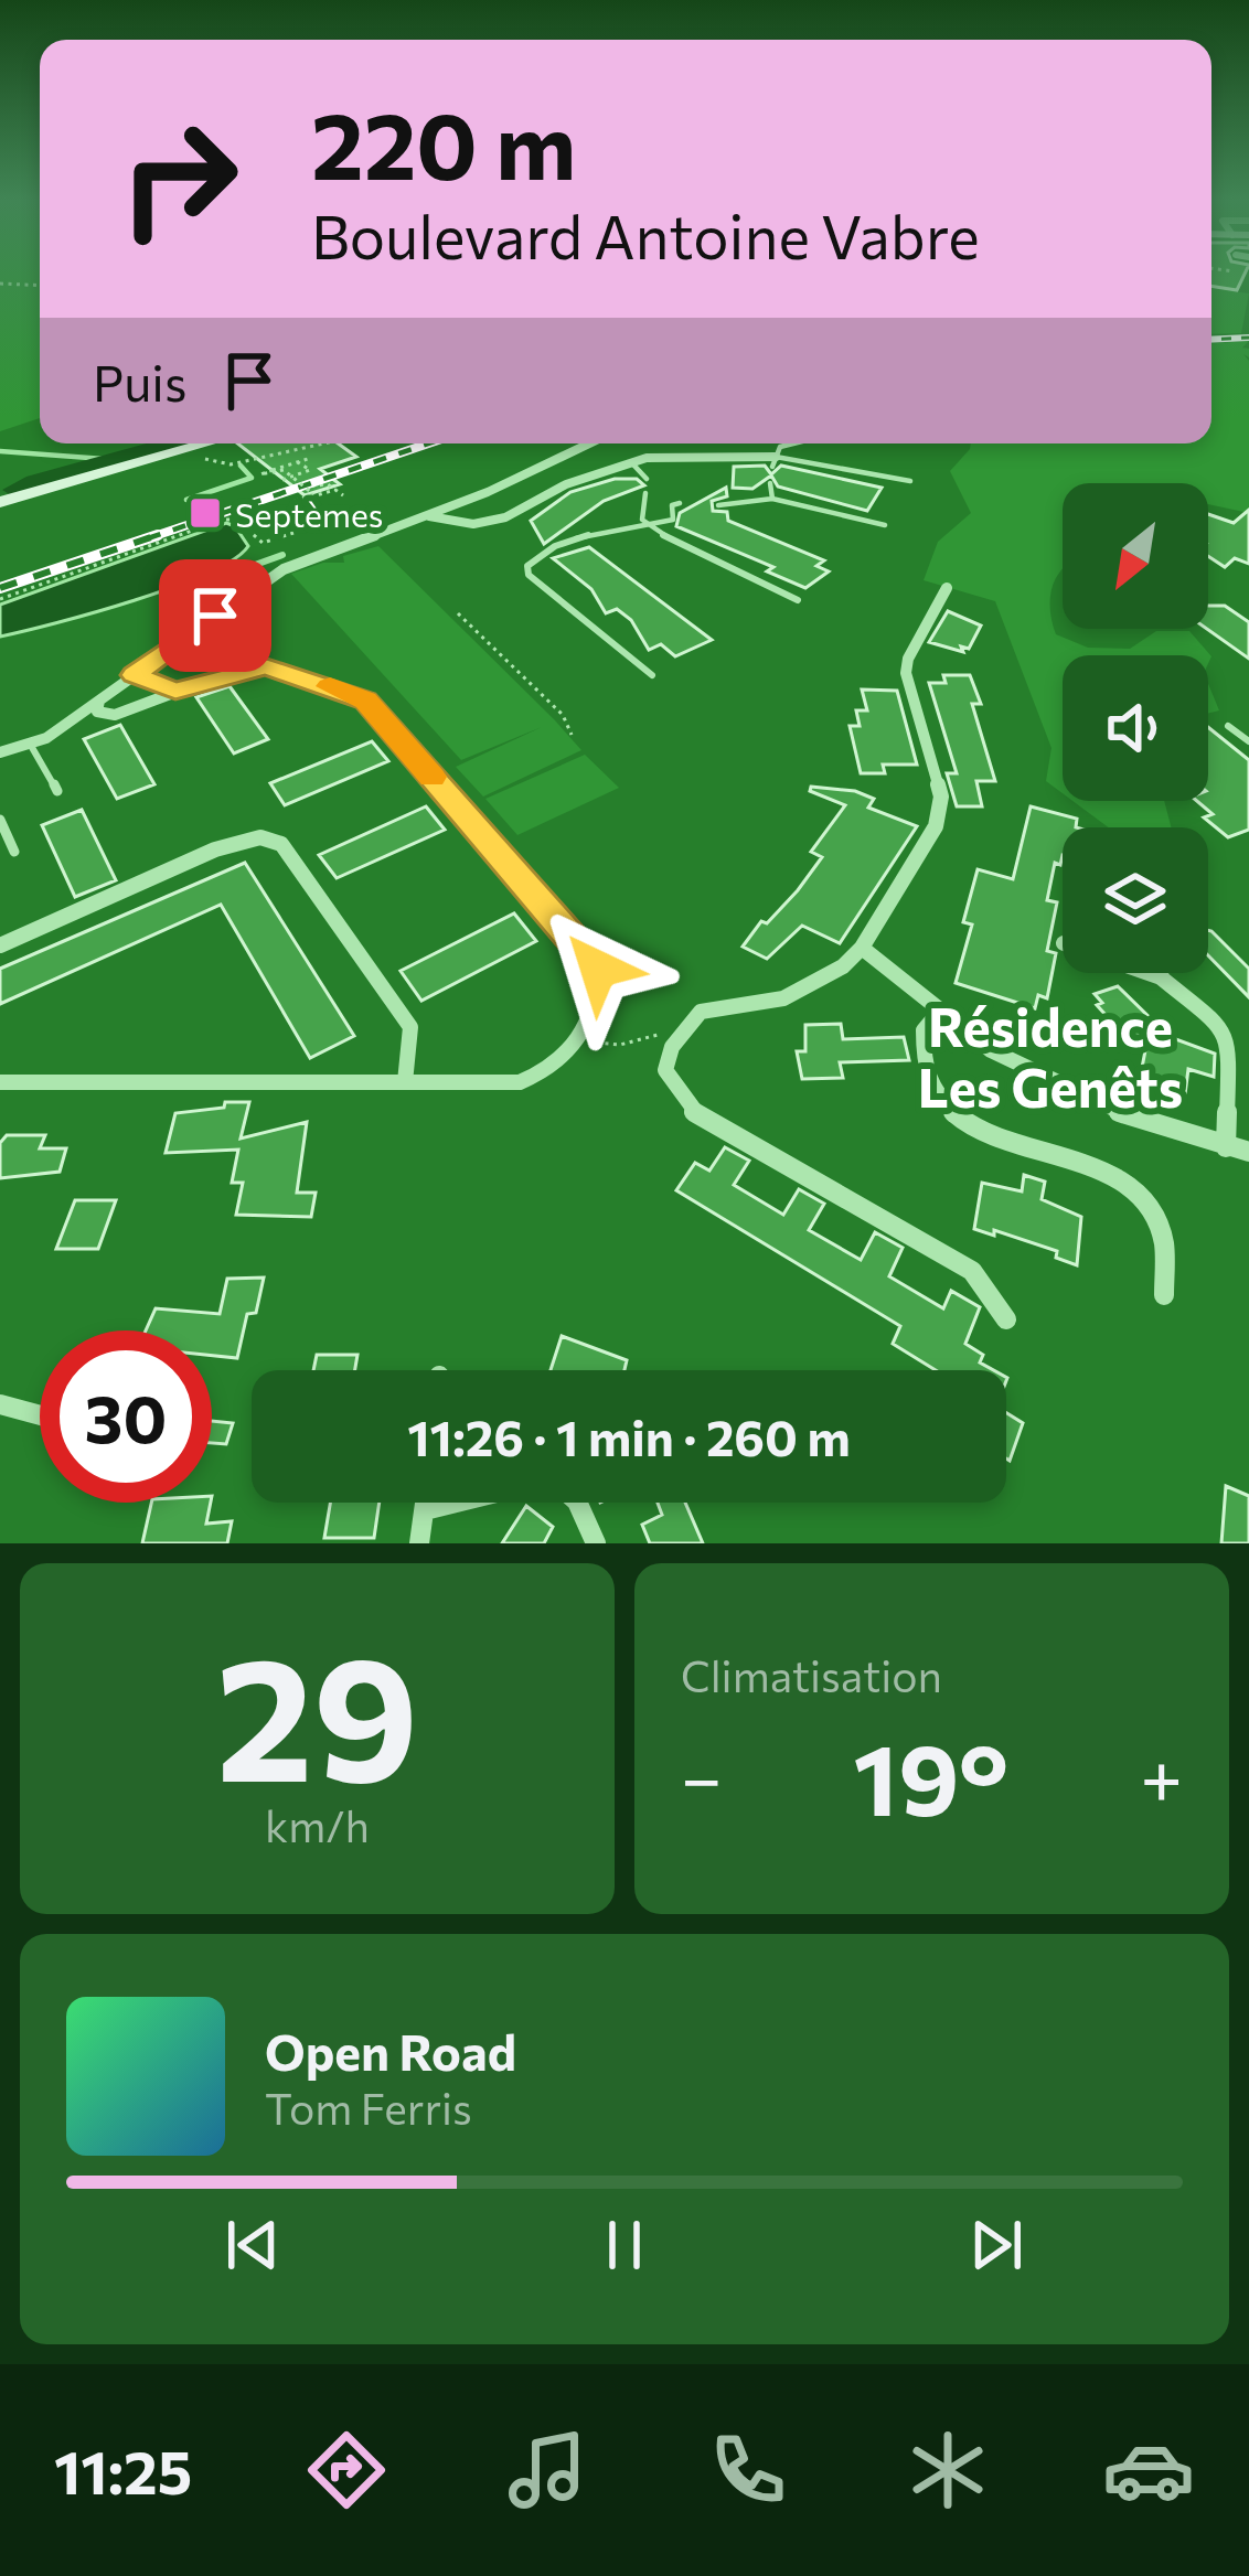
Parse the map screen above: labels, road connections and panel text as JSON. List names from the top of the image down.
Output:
{
  "districts": ["Résidence Les Genêts"],
  "places": {
    "transit": ["Septèmes"]
  },
  "north": "bottom left",
  "page": {
    "turn": ["220 m", "Boulevard Antoine Vabre"],
    "then": "Puis",
    "limit": "30",
    "trip": "11:26 · 1 min · 260 m",
    "tile": [
      ["29", "km/h"],
      "Climatisation"
    ],
    "heat": ["−", "19°", "+"],
    "song": ["Open Road", "Tom Ferris"],
    "tabs": "11:25"
  }
}
